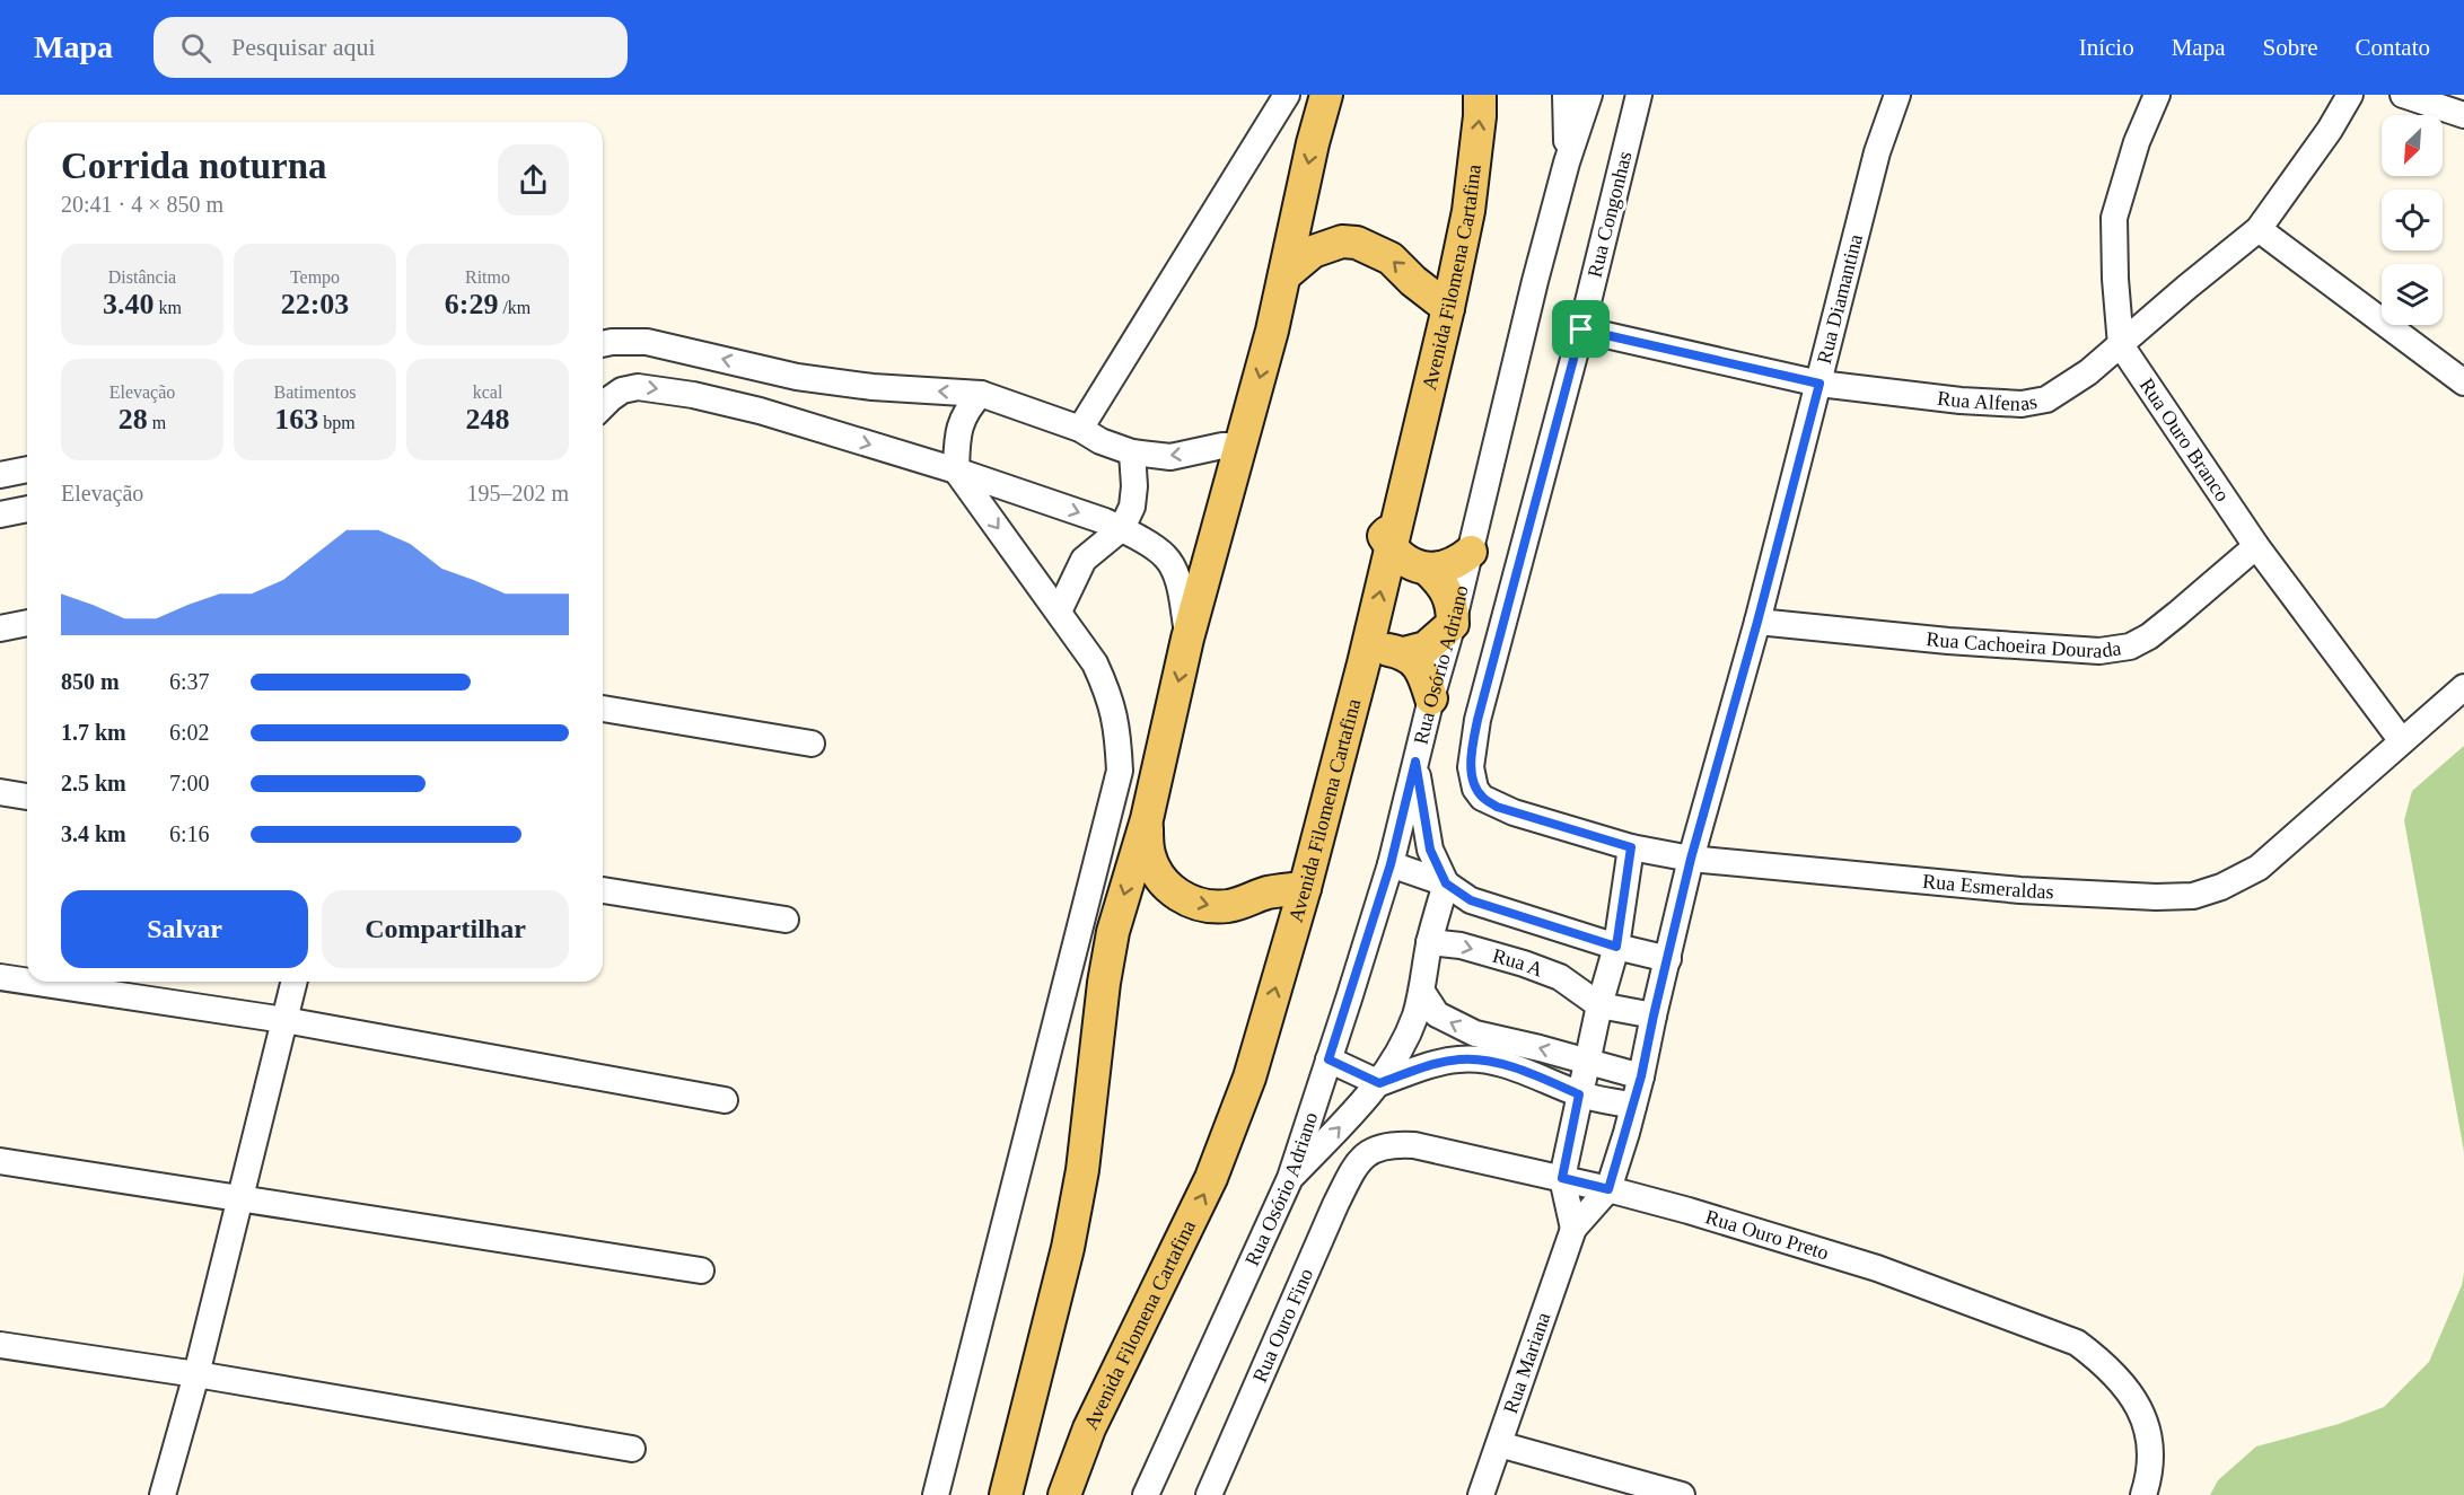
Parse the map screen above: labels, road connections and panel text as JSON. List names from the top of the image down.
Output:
{
  "streets": {
    "main road": ["Avenida Filomena Cartafina"],
    "street": [
      "Rua Congonhas",
      "Rua Diamantina",
      "Rua Alfenas",
      "Rua Ouro Branco",
      "Rua Cachoeira Dourada",
      "Rua Osório Adriano",
      "Rua Esmeraldas",
      "Rua A",
      "Rua Ouro Preto",
      "Rua Ouro Fino",
      "Rua Mariana"
    ]
  },
  "crossings": [
    ["Rua Congonhas", "Rua Alfenas"],
    ["Rua Congonhas", "Rua Esmeraldas"],
    ["Rua Diamantina", "Rua Alfenas"],
    ["Rua Diamantina", "Rua Cachoeira Dourada"],
    ["Rua Diamantina", "Rua Esmeraldas"],
    ["Rua Diamantina", "Rua Ouro Preto"],
    ["Rua Diamantina", "Rua Mariana"],
    ["Rua Alfenas", "Rua Ouro Branco"],
    ["Rua Ouro Branco", "Rua Cachoeira Dourada"],
    ["Rua Ouro Branco", "Rua Esmeraldas"],
    ["Rua Ouro Preto", "Rua Ouro Fino"],
    ["Rua Ouro Preto", "Rua Mariana"]
  ],
  "north": "bottom left",
  "page": {
    "header": "Mapa",
    "search": "Pesquisar aqui",
    "nav": [
      "Início",
      "Mapa",
      "Sobre",
      "Contato"
    ],
    "heading": ["Corrida noturna", "20:41 · 4 × 850 m"],
    "stats": [
      ["Distância", "3.40 km"],
      ["Tempo", "22:03"],
      ["Ritmo", "6:29 /km"],
      ["Elevação", "28 m"],
      ["Batimentos", "163 bpm"],
      ["kcal", "248"]
    ],
    "chart": ["Elevação", "195–202 m"],
    "list": [
      {
        "name": "850 m",
        "note": "6:37"
      },
      {
        "name": "1.7 km",
        "note": "6:02"
      },
      {
        "name": "2.5 km",
        "note": "7:00"
      },
      {
        "name": "3.4 km",
        "note": "6:16"
      }
    ],
    "buttons": ["Salvar", "Compartilhar"]
  }
}
